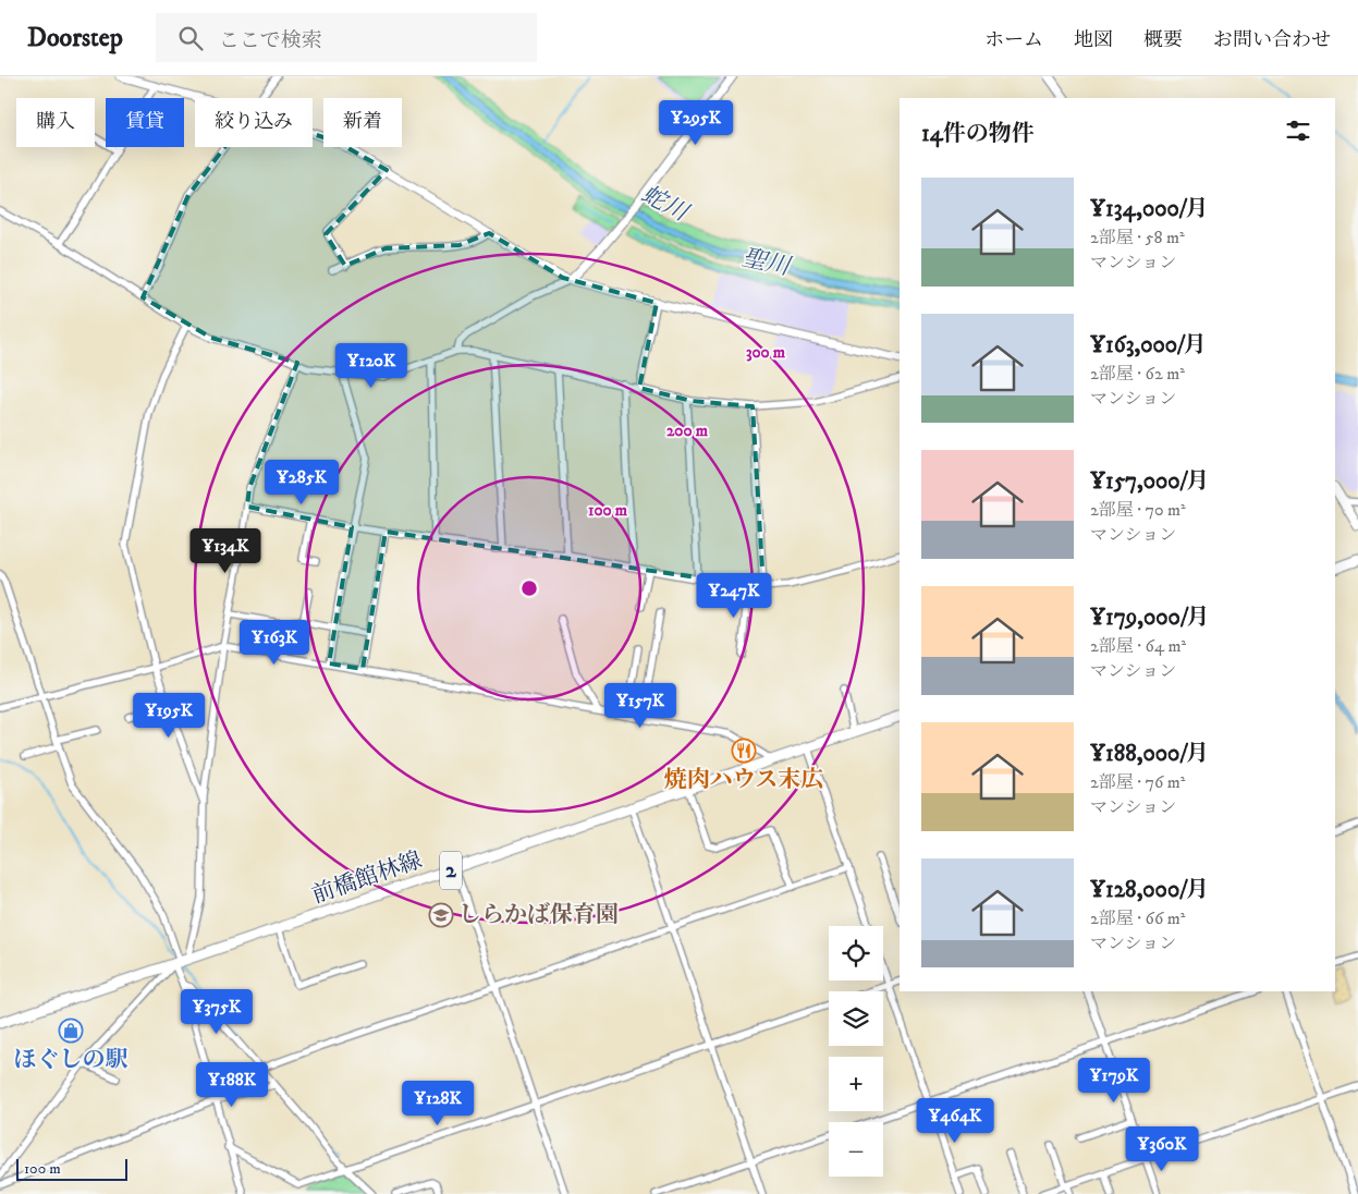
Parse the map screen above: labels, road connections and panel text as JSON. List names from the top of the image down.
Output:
{
  "streets": {
    "main road": ["2", "前橋館林線"]
  },
  "water": ["蛇川", "聖川"],
  "places": {
    "restaurant": ["焼肉ハウス末広"],
    "school or university": ["しらかば保育園"],
    "shop": ["ほぐしの駅"]
  },
  "scale_bar": "100 m",
  "page": {
    "header": "Doorstep",
    "search": "ここで検索",
    "nav": [
      "ホーム",
      "地図",
      "概要",
      "お問い合わせ"
    ],
    "chip": [
      "購入",
      "賃貸",
      "絞り込み",
      "新着"
    ],
    "heading": "14件の物件",
    "price": [
      "¥295K",
      "¥120K",
      "¥285K",
      "¥134K",
      "¥247K",
      "¥163K",
      "¥157K",
      "¥195K",
      "¥375K",
      "¥179K",
      "¥188K",
      "¥128K",
      "¥464K",
      "¥360K"
    ],
    "list": [
      {
        "name": "¥134,000/月",
        "note": "2部屋 · 58 m² · マンション"
      },
      {
        "name": "¥163,000/月",
        "note": "2部屋 · 62 m² · マンション"
      },
      {
        "name": "¥157,000/月",
        "note": "2部屋 · 70 m² · マンション"
      },
      {
        "name": "¥179,000/月",
        "note": "2部屋 · 64 m² · マンション"
      },
      {
        "name": "¥188,000/月",
        "note": "2部屋 · 76 m² · マンション"
      },
      {
        "name": "¥128,000/月",
        "note": "2部屋 · 66 m² · マンション"
      }
    ],
    "map_buttons": ["+", "−"],
    "scale": "100 m"
  },
  "rings": ["300 m", "200 m", "100 m"]
}
